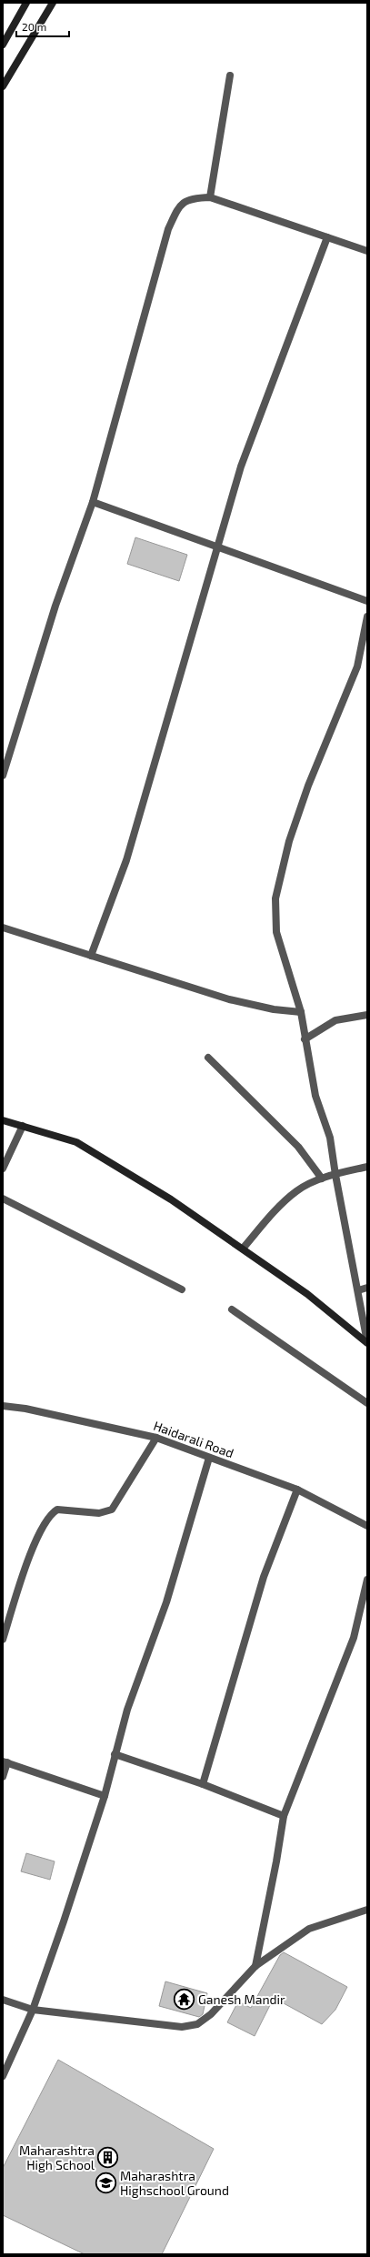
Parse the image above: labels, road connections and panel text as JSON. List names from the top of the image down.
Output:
{
  "streets": {
    "street": ["Haidarali Road"]
  },
  "places": {
    "temple": ["Ganesh Mandir"],
    "building": ["Maharashtra High School"],
    "school or university": ["Maharashtra Highschool Ground"]
  },
  "scale_bar": "20 m"
}
